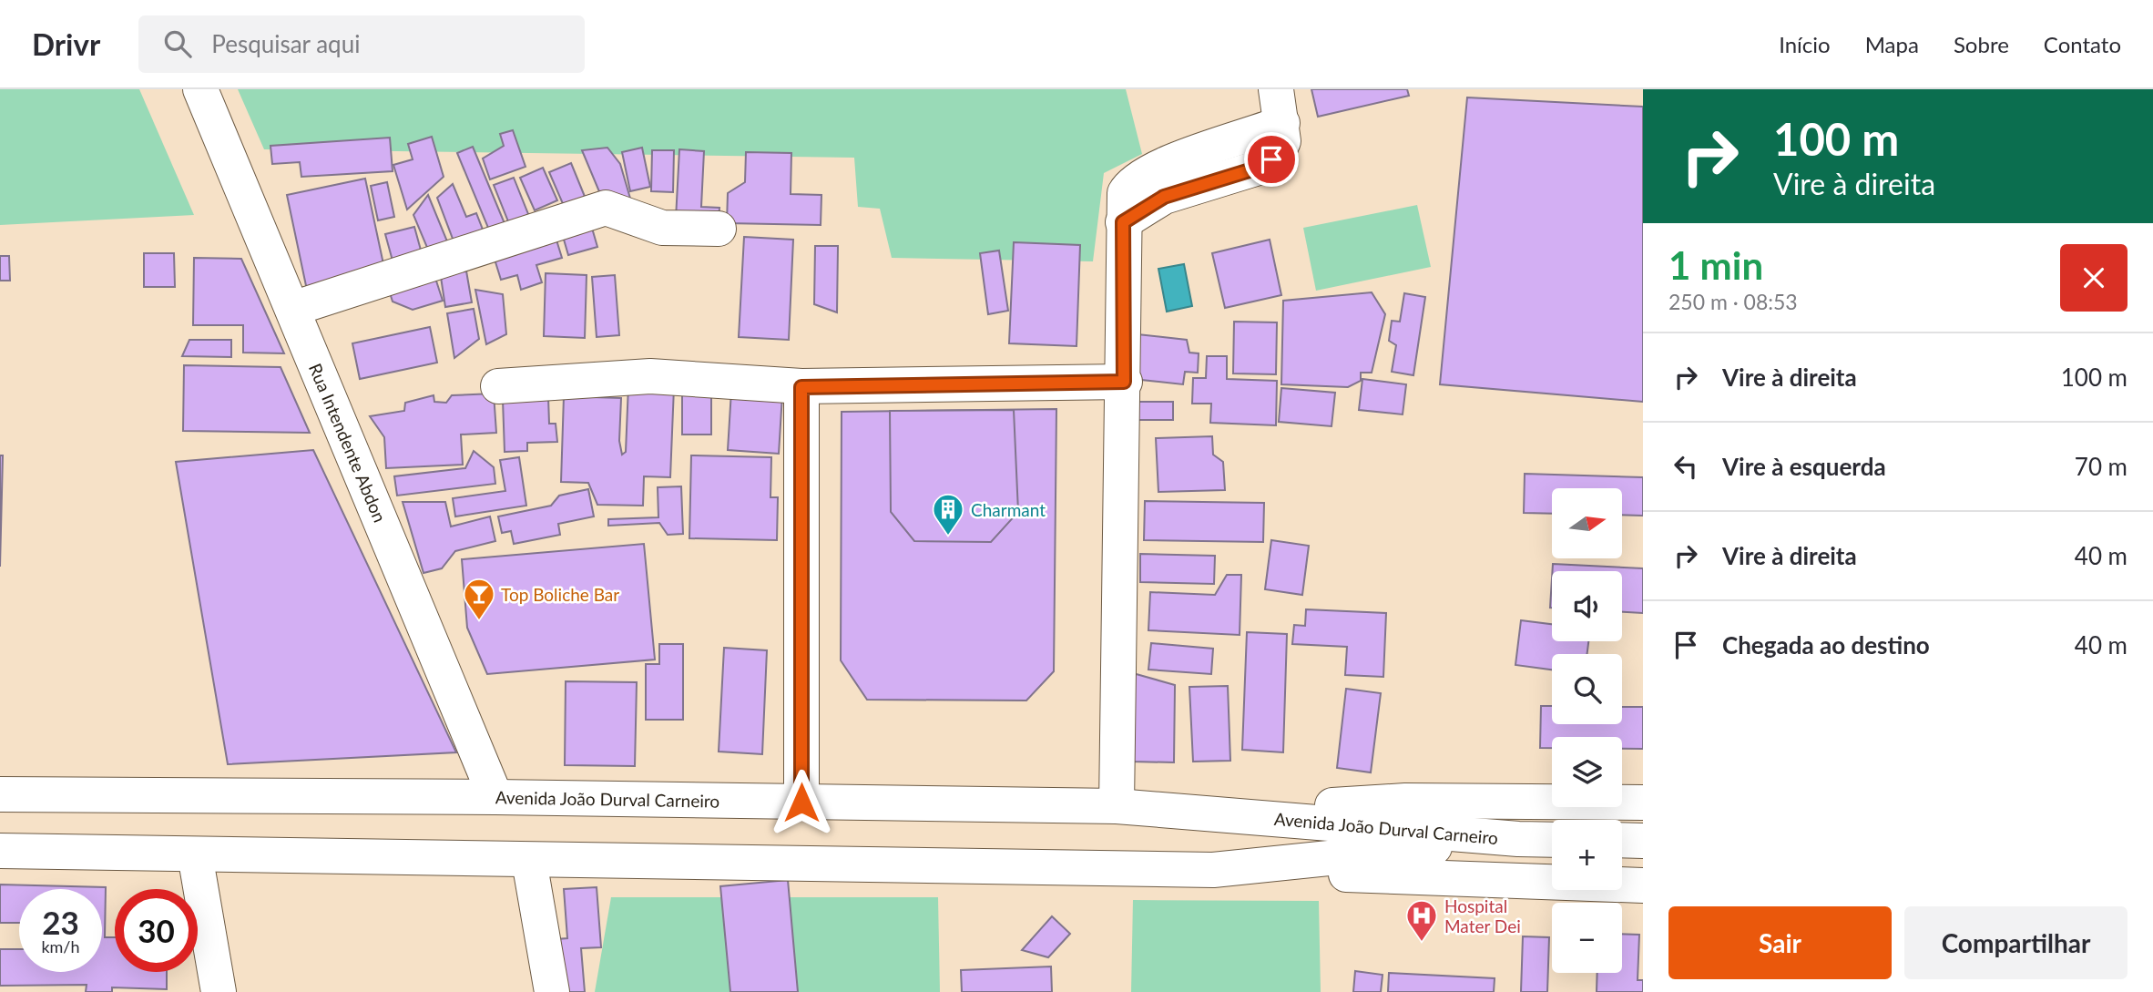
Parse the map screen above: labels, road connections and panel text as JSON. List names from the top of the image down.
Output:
{
  "streets": {
    "main road": ["Rua Intendente Abdon", "Avenida João Durval Carneiro"]
  },
  "crossings": [
    ["Rua Intendente Abdon", "Avenida João Durval Carneiro"]
  ],
  "places": {
    "building": ["Charmant"],
    "bar": ["Top Boliche Bar"],
    "hospital": ["Hospital Mater Dei"]
  },
  "north": "right",
  "page": {
    "header": "Drivr",
    "search": "Pesquisar aqui",
    "nav": [
      "Início",
      "Mapa",
      "Sobre",
      "Contato"
    ],
    "turn": ["100 m", "Vire à direita"],
    "heading": ["1 min", "250 m · 08:53"],
    "list": [
      {
        "name": "Vire à direita",
        "value": "100 m"
      },
      {
        "name": "Vire à esquerda",
        "value": "70 m"
      },
      {
        "name": "Vire à direita",
        "value": "40 m"
      },
      {
        "name": "Chegada ao destino",
        "value": "40 m"
      }
    ],
    "map_buttons": ["+", "−"],
    "speed": "23 km/h",
    "limit": "30",
    "buttons": ["Sair", "Compartilhar"]
  }
}
